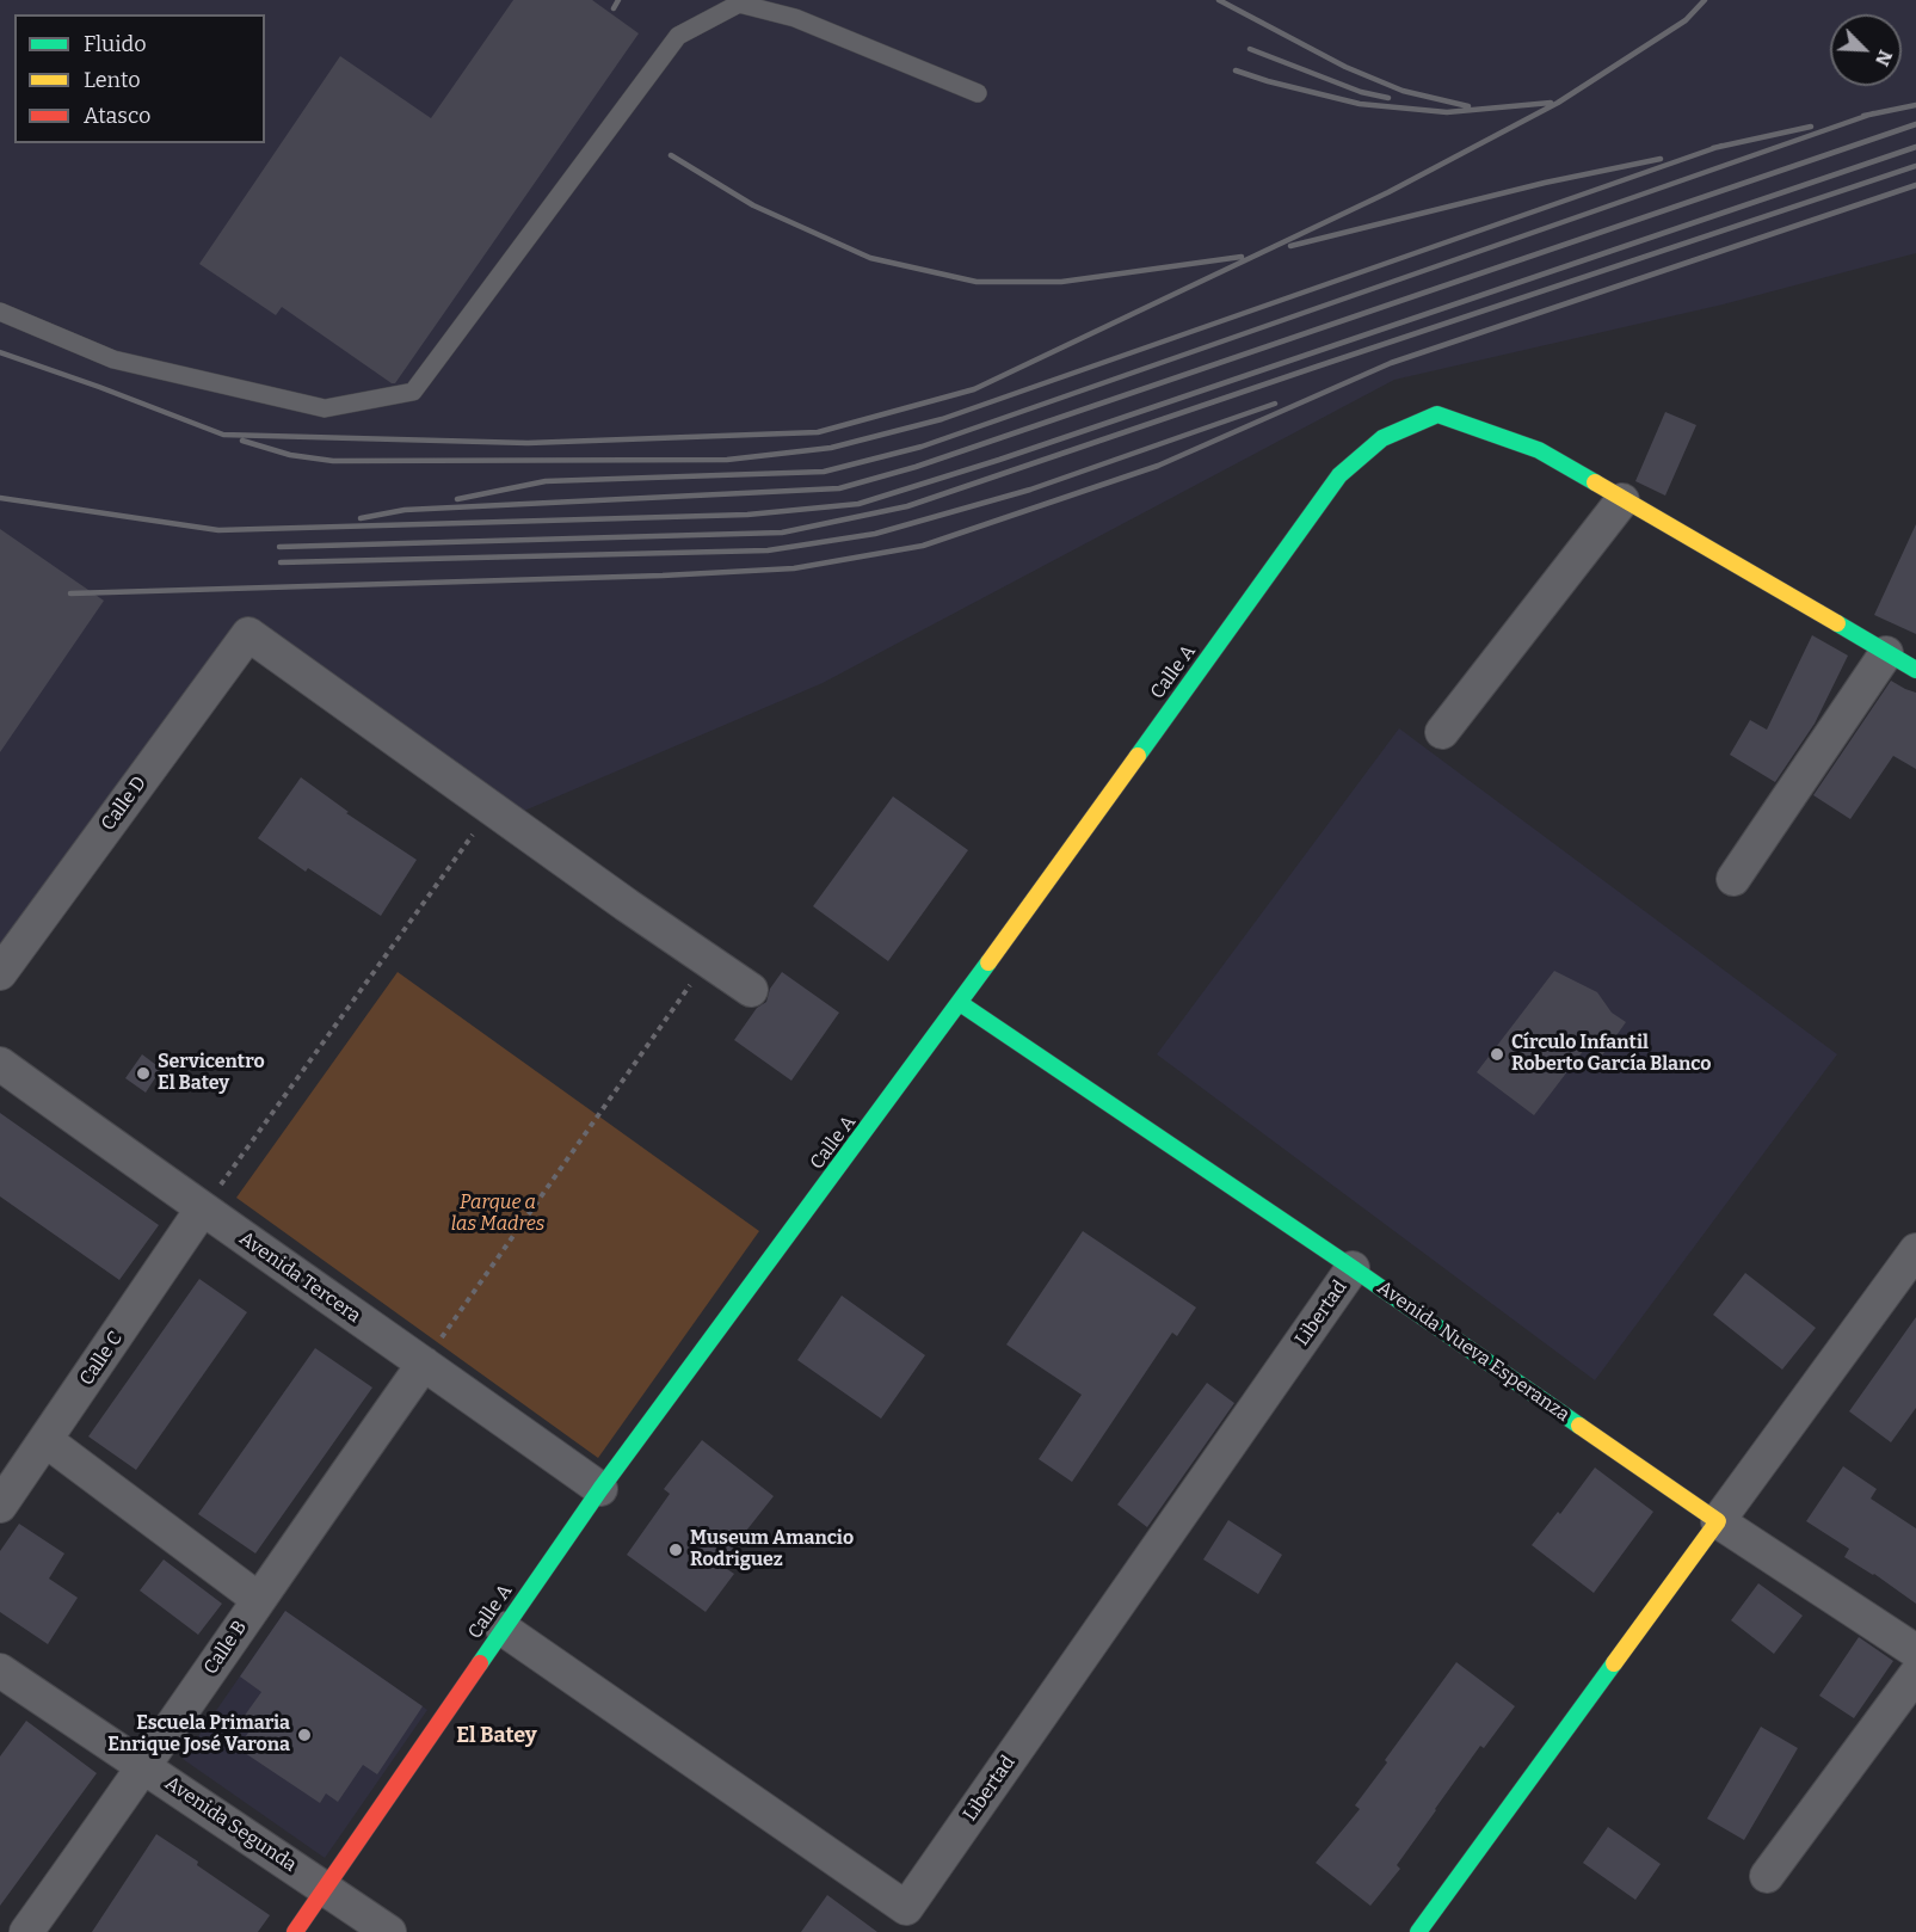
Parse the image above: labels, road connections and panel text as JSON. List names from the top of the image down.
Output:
{
  "streets": {
    "street": [
      "Calle A",
      "Calle D",
      "Avenida Tercera",
      "Libertad",
      "Avenida Nueva Esperanza",
      "Calle C",
      "Calle B",
      "Avenida Segunda"
    ]
  },
  "crossings": [
    ["Calle A", "Avenida Tercera"],
    ["Calle A", "Libertad"],
    ["Calle A", "Avenida Nueva Esperanza"],
    ["Calle A", "Avenida Segunda"],
    ["Avenida Tercera", "Calle C"],
    ["Avenida Tercera", "Calle B"],
    ["Libertad", "Avenida Nueva Esperanza"],
    ["Calle B", "Avenida Segunda"]
  ],
  "districts": ["El Batey"],
  "parks": ["Parque a las Madres"],
  "places": [
    "Círculo Infantil Roberto García Blanco",
    "Servicentro El Batey",
    "Museum Amancio Rodriguez",
    "Escuela Primaria Enrique José Varona"
  ],
  "legend": ["Fluido", "Lento", "Atasco"],
  "north": "bottom right"
}
